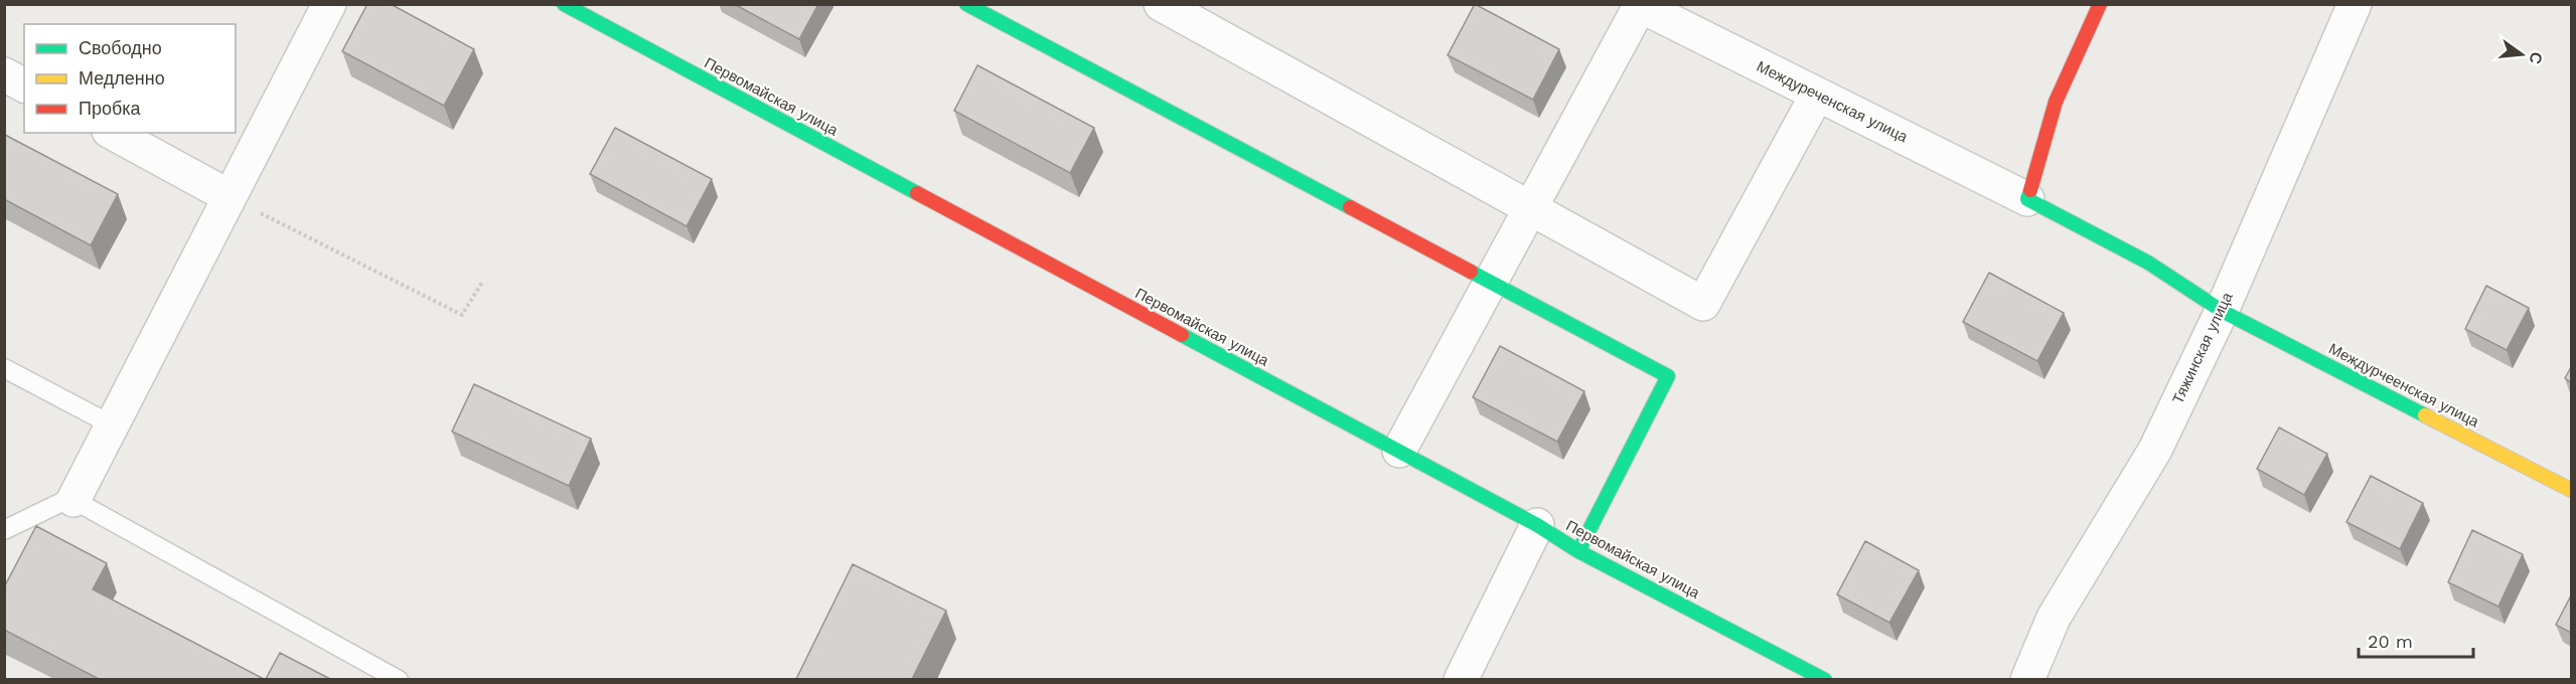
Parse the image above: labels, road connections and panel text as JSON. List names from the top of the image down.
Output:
{
  "streets": {
    "street": [
      "Первомайская улица",
      "Междуреченская улица",
      "Тяжинская улица",
      "Междурчеенская улица"
    ]
  },
  "crossings": [
    ["Междуреченская улица", "Междурчеенская улица"],
    ["Тяжинская улица", "Междурчеенская улица"]
  ],
  "legend": ["Свободно", "Медленно", "Пробка"],
  "scale_bar": "20 m",
  "north": "right"
}
